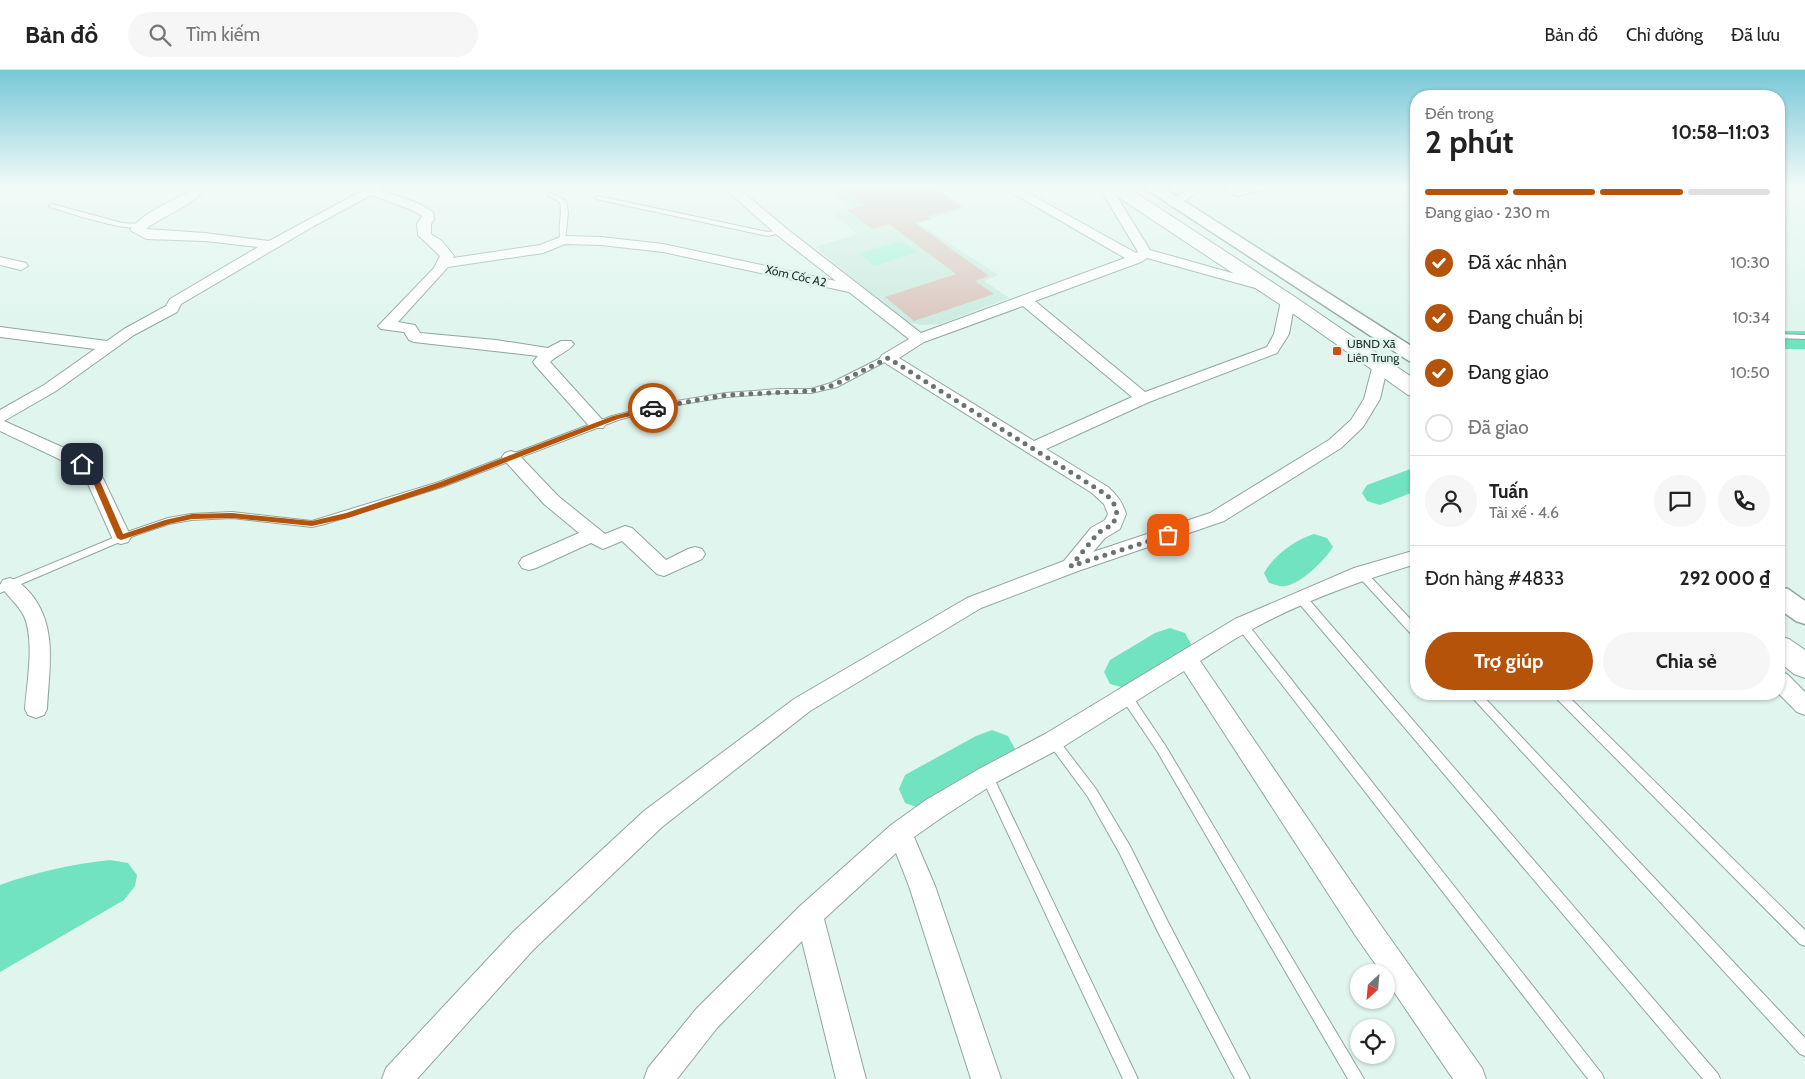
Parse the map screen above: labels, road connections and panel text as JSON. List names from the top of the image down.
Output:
{
  "streets": {
    "street": ["Xóm Cốc A2"]
  },
  "places": {
    "transit": ["UBND Xã Liên Trung"]
  },
  "north": "bottom left",
  "page": {
    "header": "Bản đồ",
    "search": "Tìm kiếm",
    "nav": ["Bản đồ", "Chỉ đường", "Đã lưu"],
    "heading": ["2 phút", "Đến trong", "10:58–11:03"],
    "panel": [
      "Tuấn",
      "Tài xế · 4.6",
      "Đơn hàng #4833",
      "292 000 ₫"
    ],
    "bar": "Đang giao · 230 m",
    "list": [
      ["Đã xác nhận", "10:30"],
      ["Đang chuẩn bị", "10:34"],
      ["Đang giao", "10:50"],
      "Đã giao"
    ],
    "buttons": ["Trợ giúp", "Chia sẻ"]
  }
}
